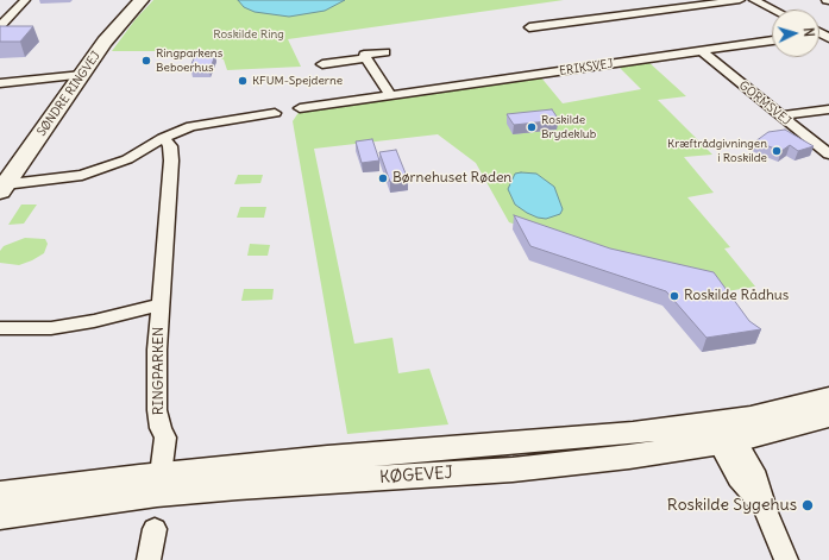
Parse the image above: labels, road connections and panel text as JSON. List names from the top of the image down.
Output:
{
  "streets": {
    "main road": ["SØNDRE RINGVEJ"],
    "street": [
      "ERIKSVEJ",
      "GORMSVEJ",
      "RINGPARKEN",
      "KØGEVEJ"
    ]
  },
  "crossings": [
    ["ERIKSVEJ", "GORMSVEJ"],
    ["RINGPARKEN", "KØGEVEJ"]
  ],
  "parks": ["Roskilde Ring"],
  "places": [
    "Ringparkens Beboerhus",
    "KFUM-Spejderne",
    "Roskilde Brydeklub",
    "Kræftrådgivningen i Roskilde",
    "Børnehuset Røden",
    "Roskilde Rådhus",
    "Roskilde Sygehus"
  ],
  "north": "right"
}
